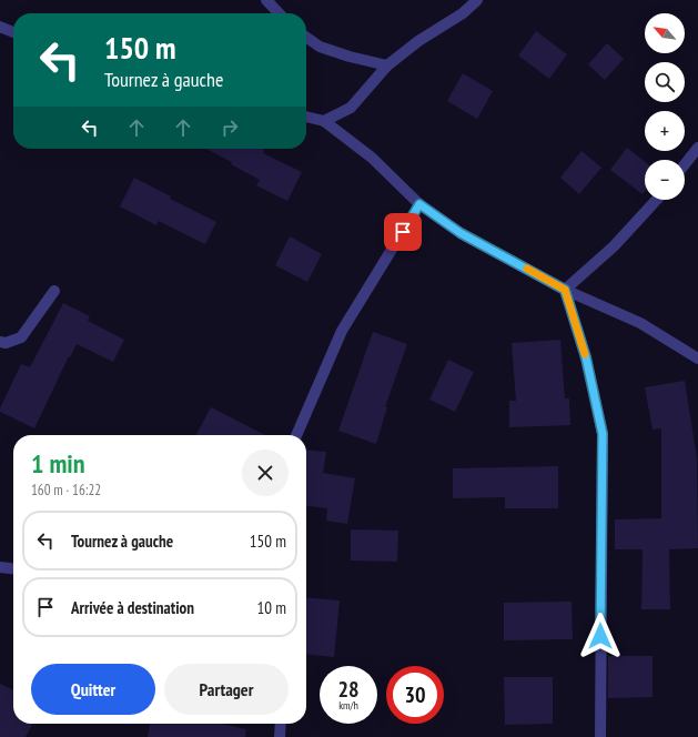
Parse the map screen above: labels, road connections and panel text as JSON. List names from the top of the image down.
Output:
{
  "north": "top left",
  "page": {
    "map_buttons": ["+", "−"],
    "turn": ["150 m", "Tournez à gauche"],
    "heading": ["1 min", "160 m · 16:22"],
    "list": [
      {
        "name": "Tournez à gauche",
        "value": "150 m"
      },
      {
        "name": "Arrivée à destination",
        "value": "10 m"
      }
    ],
    "buttons": ["Quitter", "Partager"],
    "speed": "28 km/h",
    "limit": "30"
  }
}
